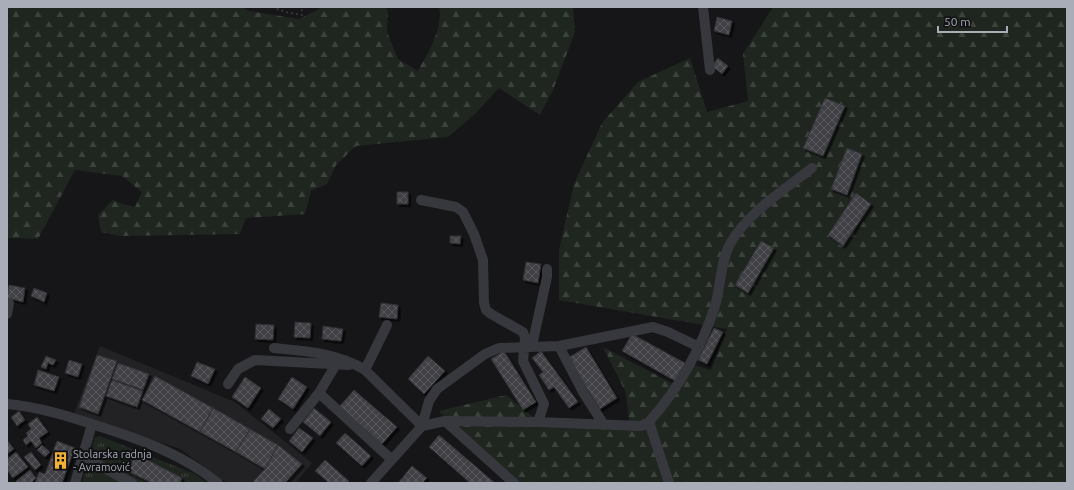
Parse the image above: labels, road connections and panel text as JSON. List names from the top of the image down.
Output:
{
  "places": {
    "building": ["Stolarska radnja - Avramović"]
  },
  "scale_bar": "50 m"
}
